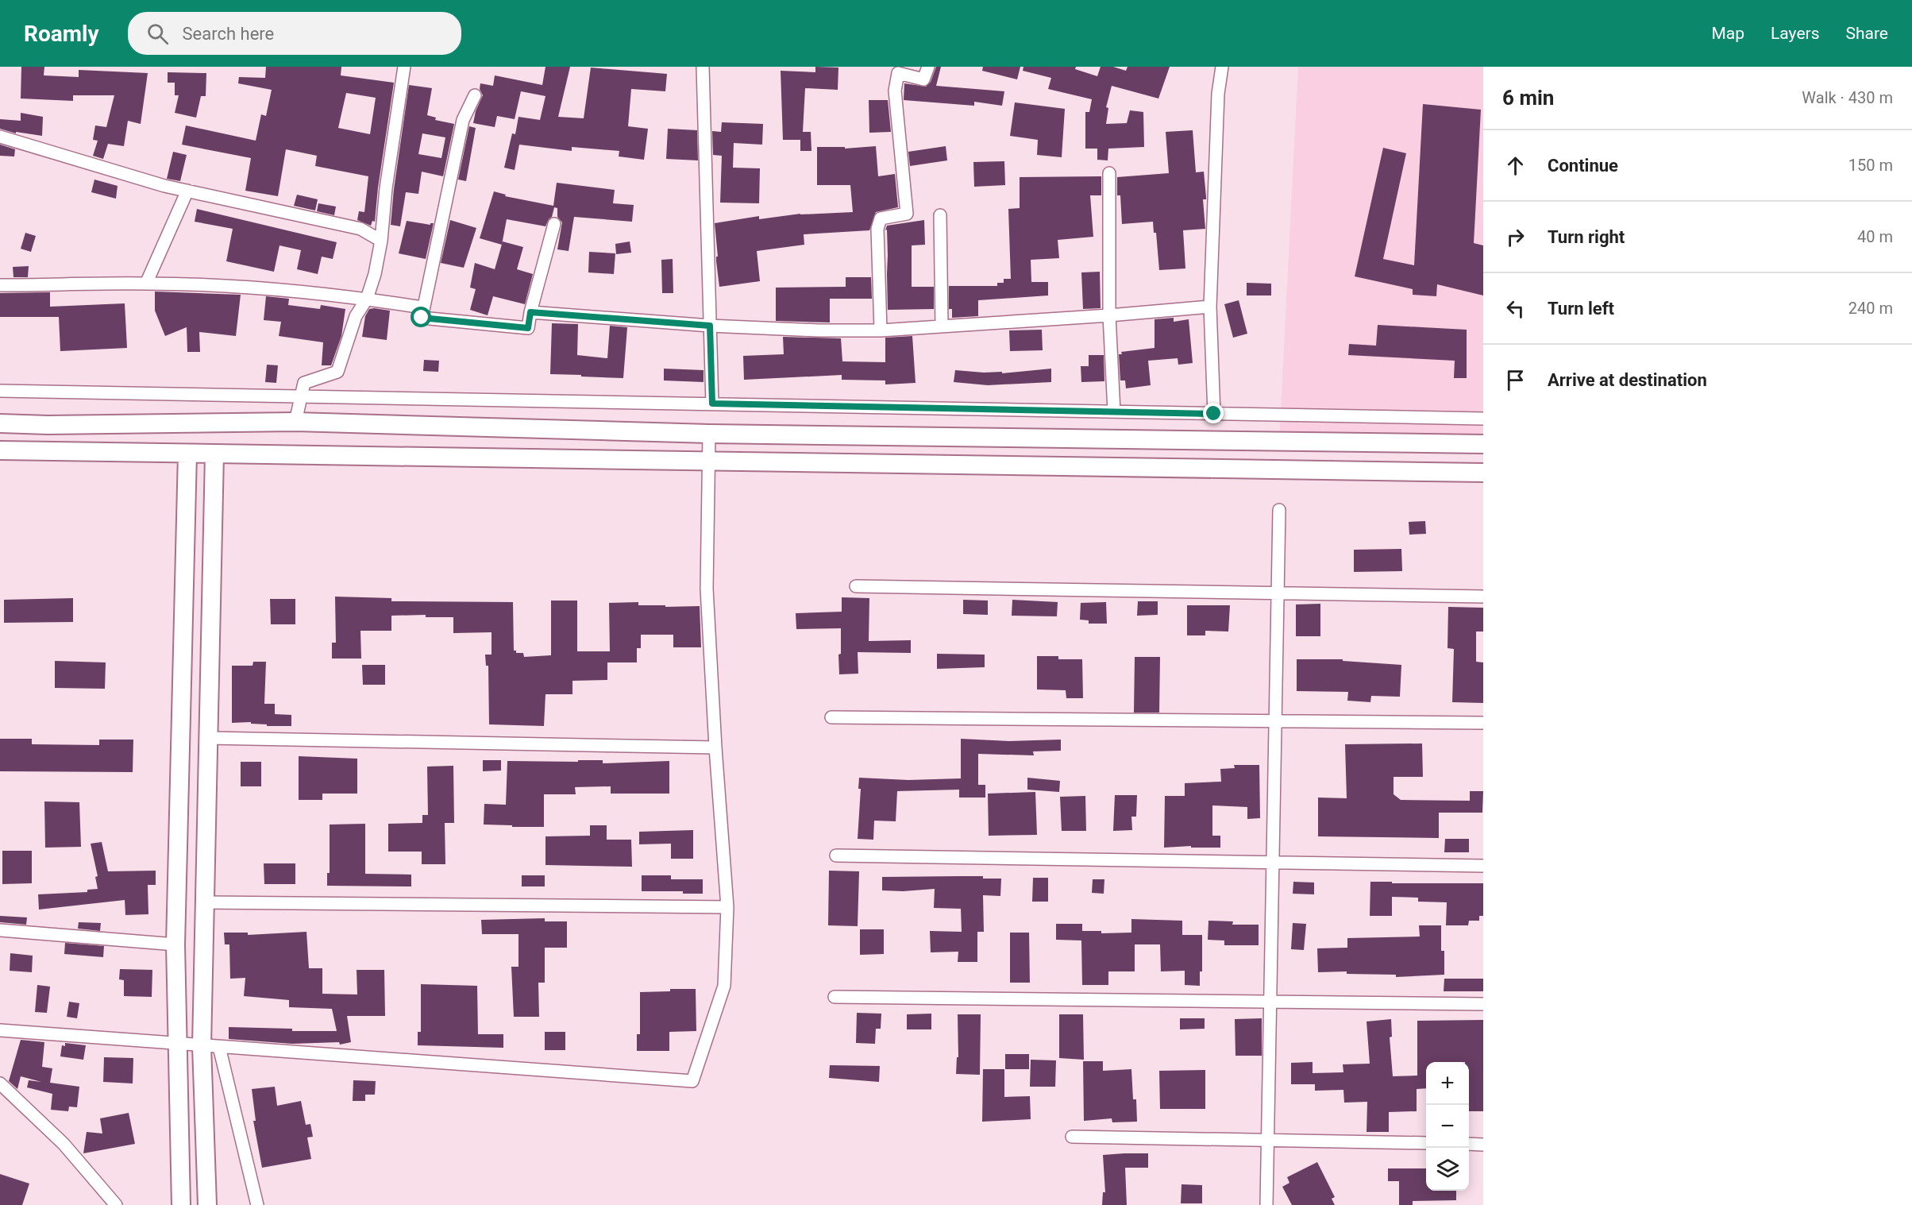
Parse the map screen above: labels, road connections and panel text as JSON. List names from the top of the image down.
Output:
{
  "page": {
    "header": "Roamly",
    "search": "Search here",
    "nav": ["Map", "Layers", "Share"],
    "heading": ["6 min", "Walk · 430 m"],
    "list": [
      ["Continue", "150 m"],
      ["Turn right", "40 m"],
      ["Turn left", "240 m"],
      "Arrive at destination"
    ],
    "map_buttons": ["+", "−"]
  }
}
